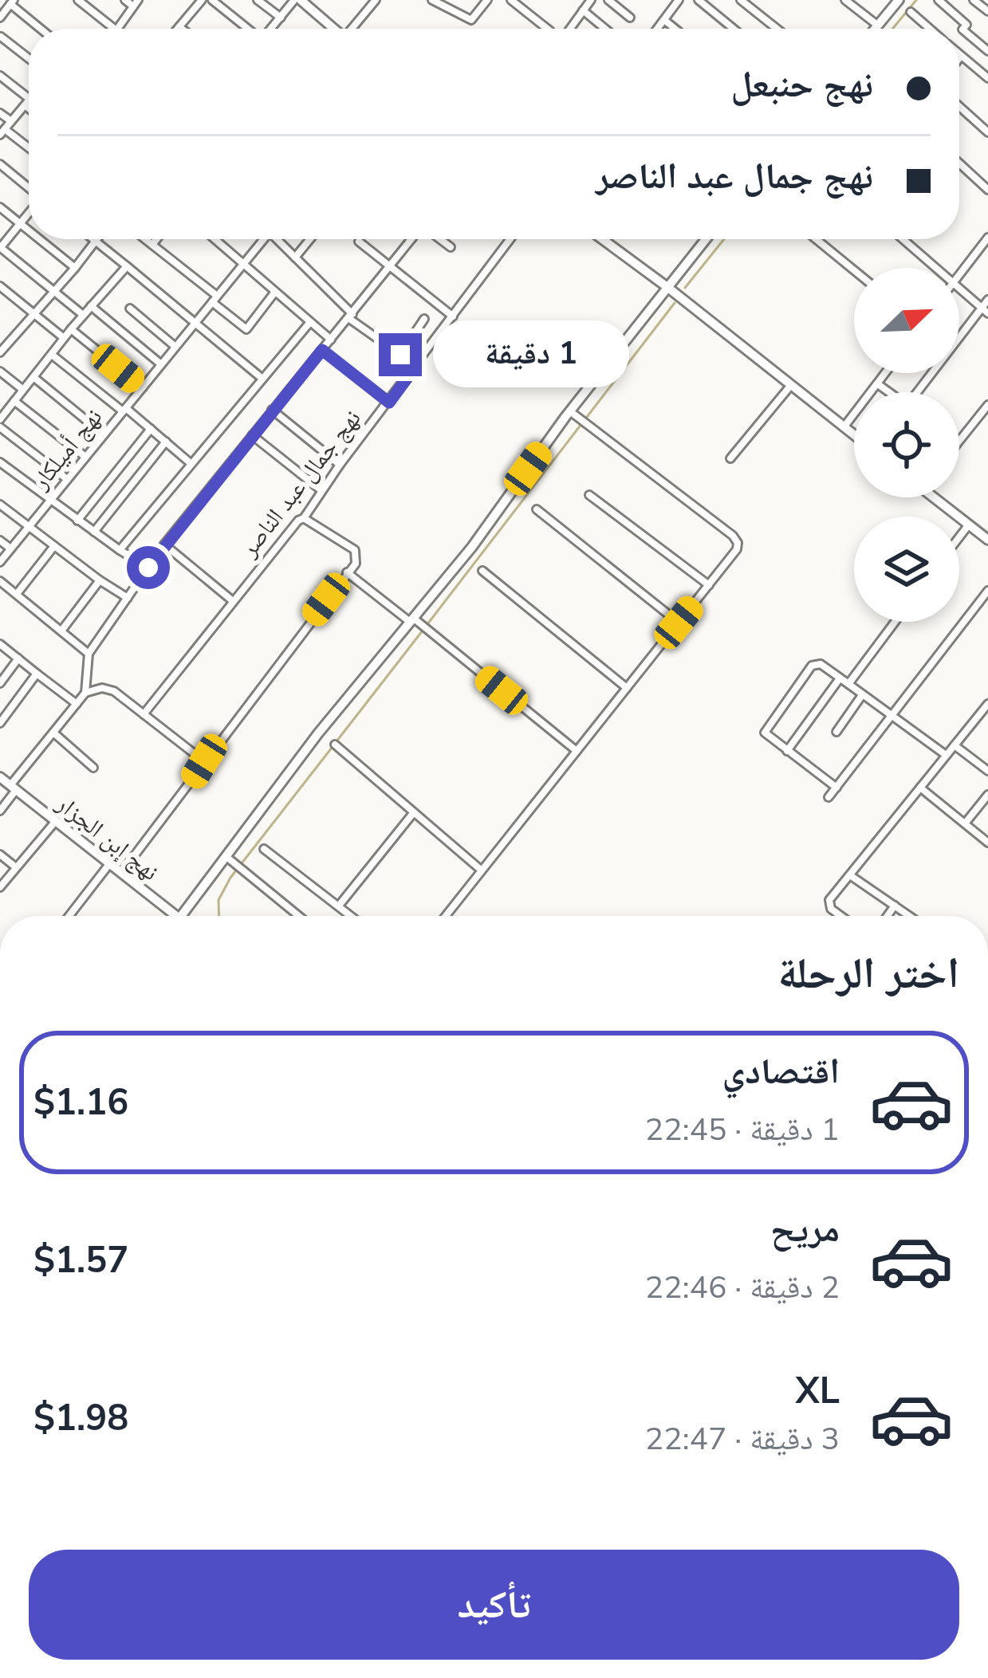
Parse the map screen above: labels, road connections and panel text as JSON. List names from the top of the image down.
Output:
{
  "streets": {
    "street": ["نهج أميلكار", "نهج جمال عبد الناصر", "نهج إبن الجزار"]
  },
  "north": "top right",
  "page": {
    "banner": ["نهج حنبعل", "نهج جمال عبد الناصر"],
    "bubble": "1 دقيقة",
    "heading": "اختر الرحلة",
    "list": [
      {
        "name": "اقتصادي",
        "note": "1 دقيقة · 22:45",
        "value": "$1.16"
      },
      {
        "name": "مريح",
        "note": "2 دقيقة · 22:46",
        "value": "$1.57"
      },
      {
        "name": "XL",
        "note": "3 دقيقة · 22:47",
        "value": "$1.98"
      }
    ],
    "buttons": "تأكيد"
  }
}
